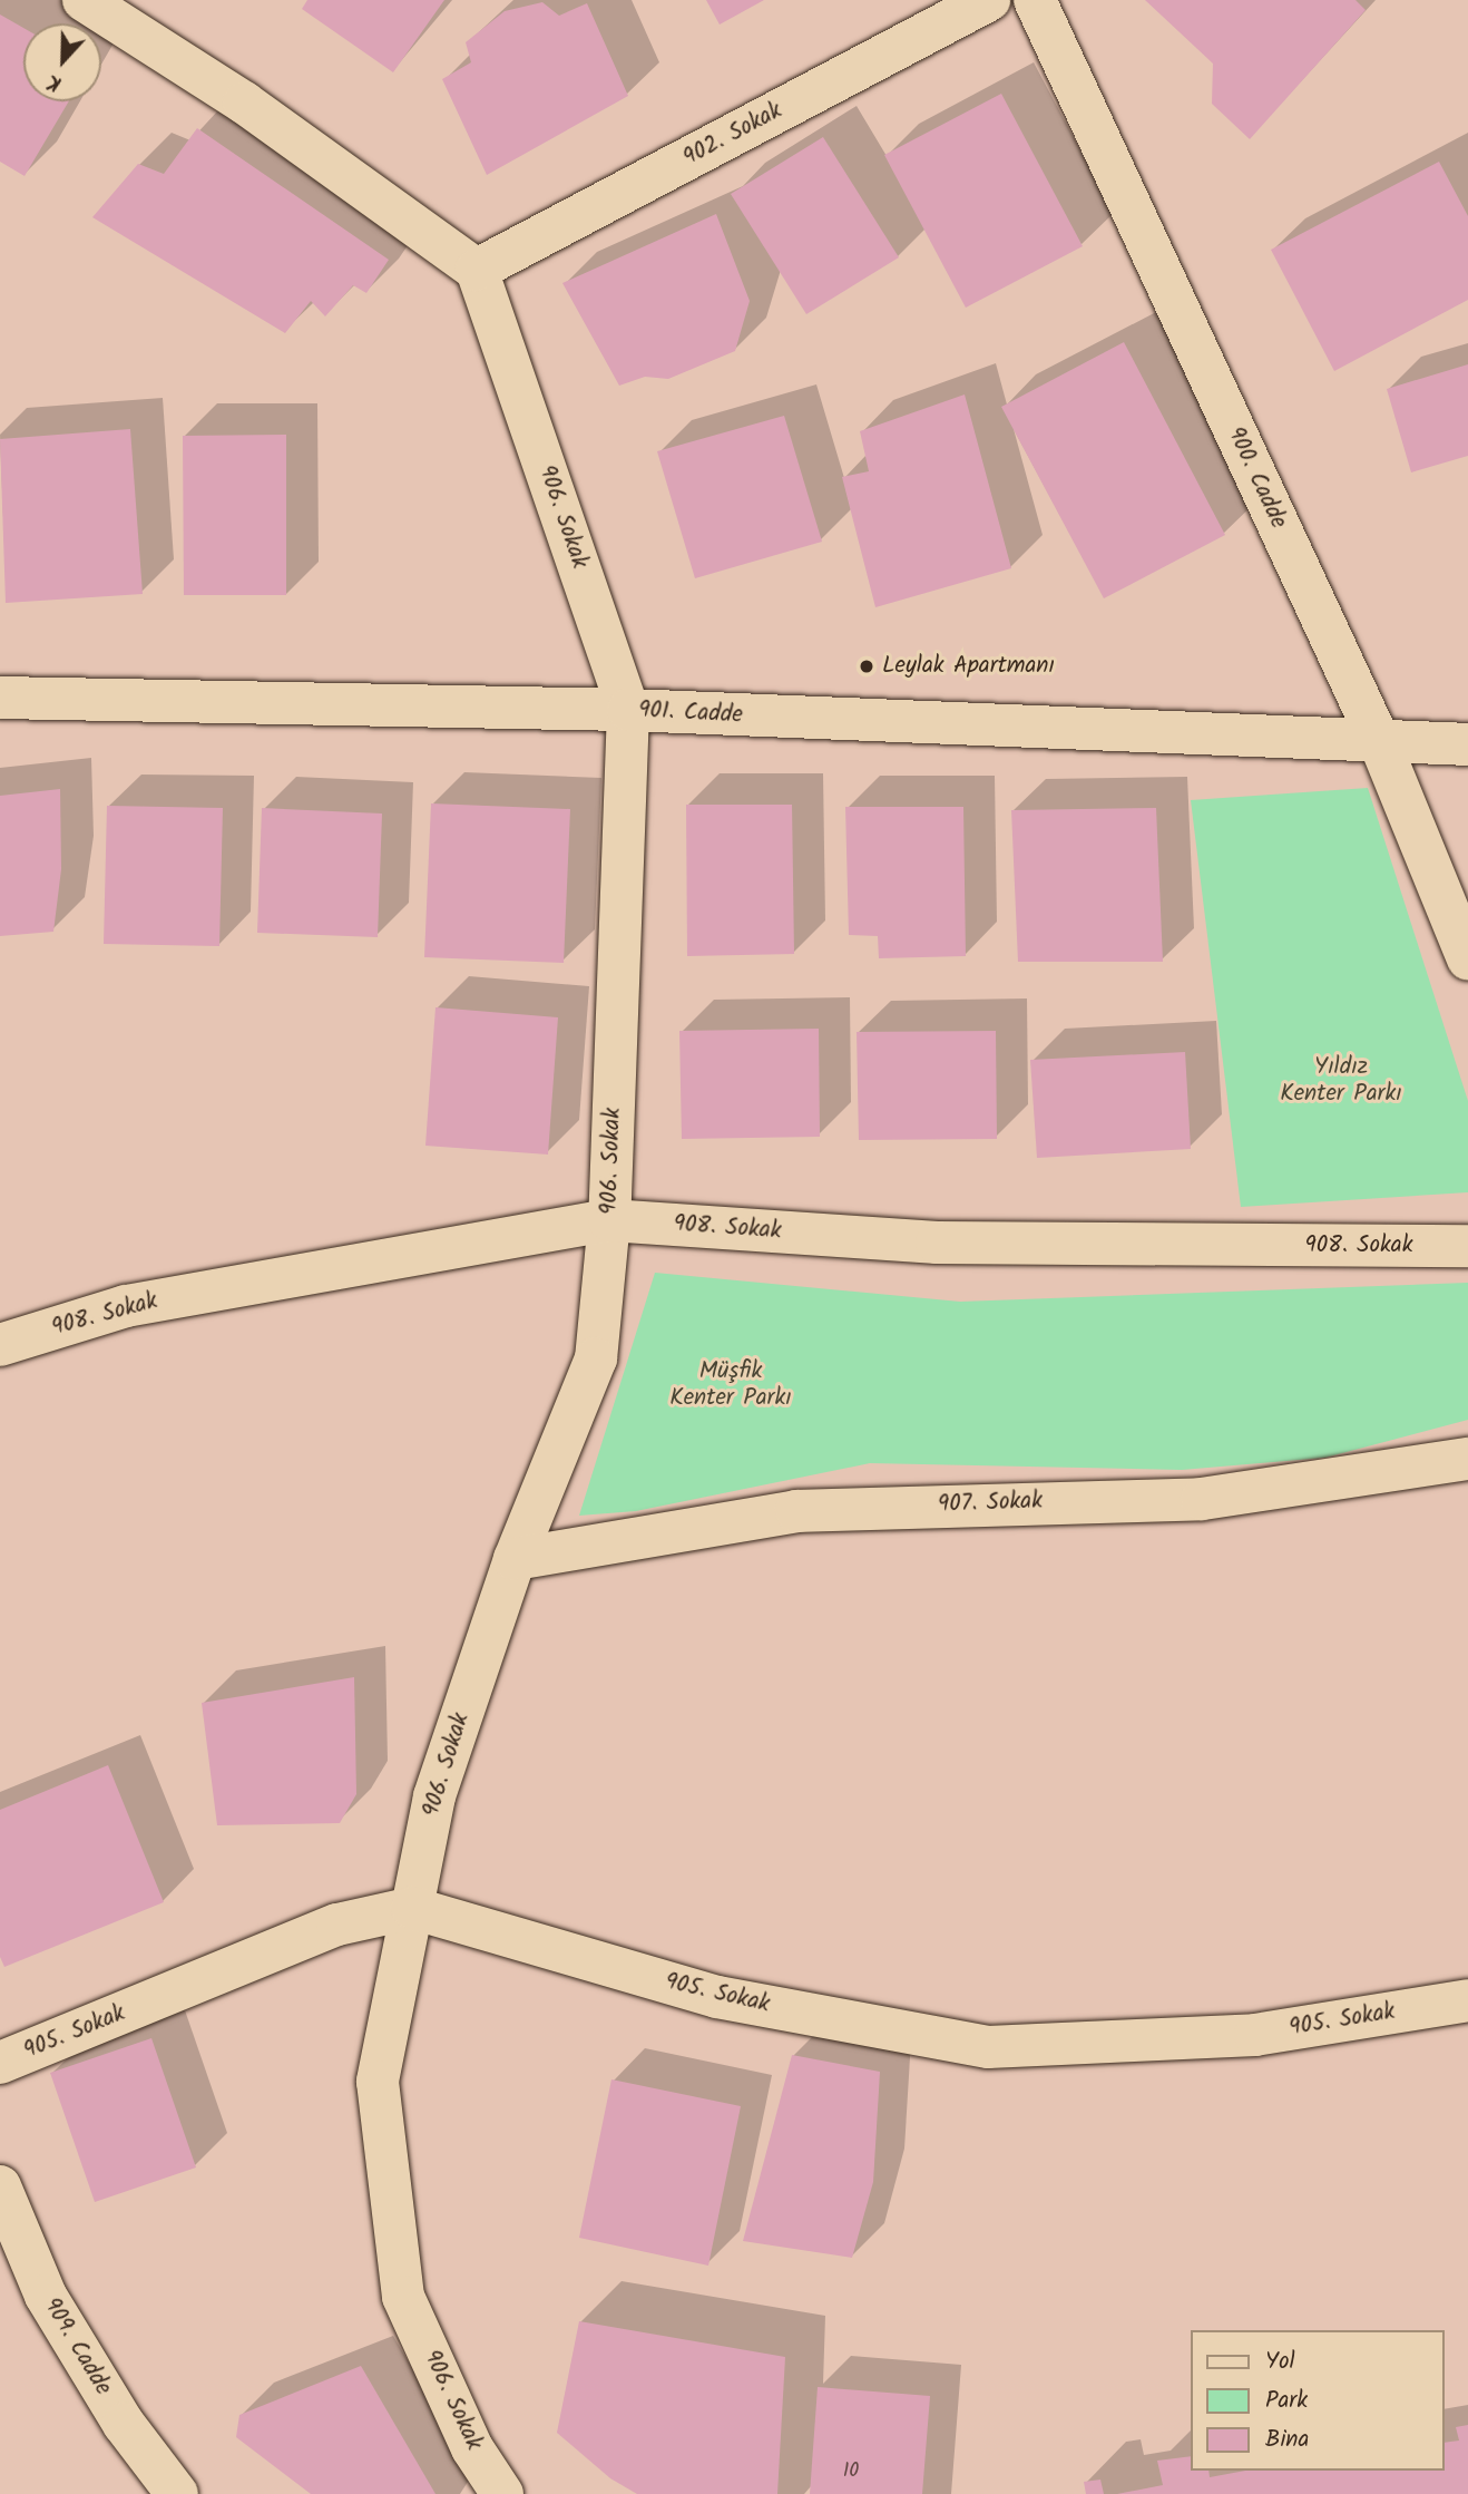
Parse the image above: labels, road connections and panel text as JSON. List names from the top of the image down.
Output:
{
  "streets": {
    "street": [
      "902. Sokak",
      "900. Cadde",
      "906. Sokak",
      "901. Cadde",
      "908. Sokak",
      "907. Sokak",
      "905. Sokak",
      "909. Cadde"
    ]
  },
  "crossings": [
    ["902. Sokak", "906. Sokak"],
    ["900. Cadde", "901. Cadde"],
    ["906. Sokak", "901. Cadde"],
    ["906. Sokak", "908. Sokak"],
    ["906. Sokak", "907. Sokak"],
    ["906. Sokak", "905. Sokak"]
  ],
  "parks": ["Yıldız Kenter Parkı", "Müşfik Kenter Parkı"],
  "places": ["Leylak Apartmanı"],
  "house_numbers": ["10"],
  "legend": ["Yol", "Park", "Bina"],
  "north": "bottom"
}
